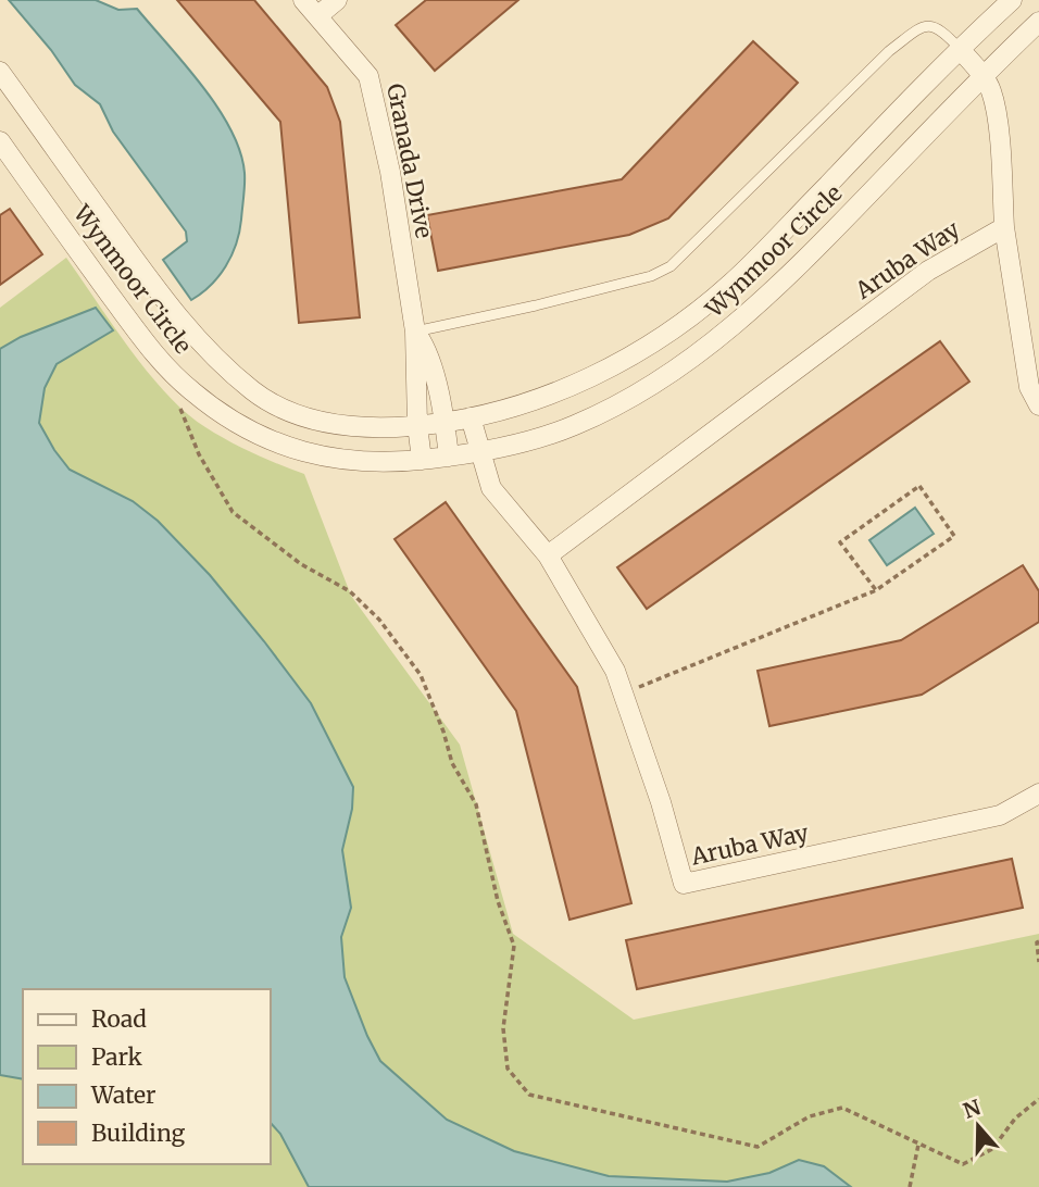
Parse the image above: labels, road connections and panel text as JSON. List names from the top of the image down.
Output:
{
  "streets": {
    "street": ["Granada Drive", "Wynmoor Circle", "Aruba Way"]
  },
  "crossings": [
    ["Granada Drive", "Wynmoor Circle"],
    ["Wynmoor Circle", "Aruba Way"]
  ],
  "legend": [
    "Road",
    "Park",
    "Water",
    "Building"
  ],
  "north": "top"
}
